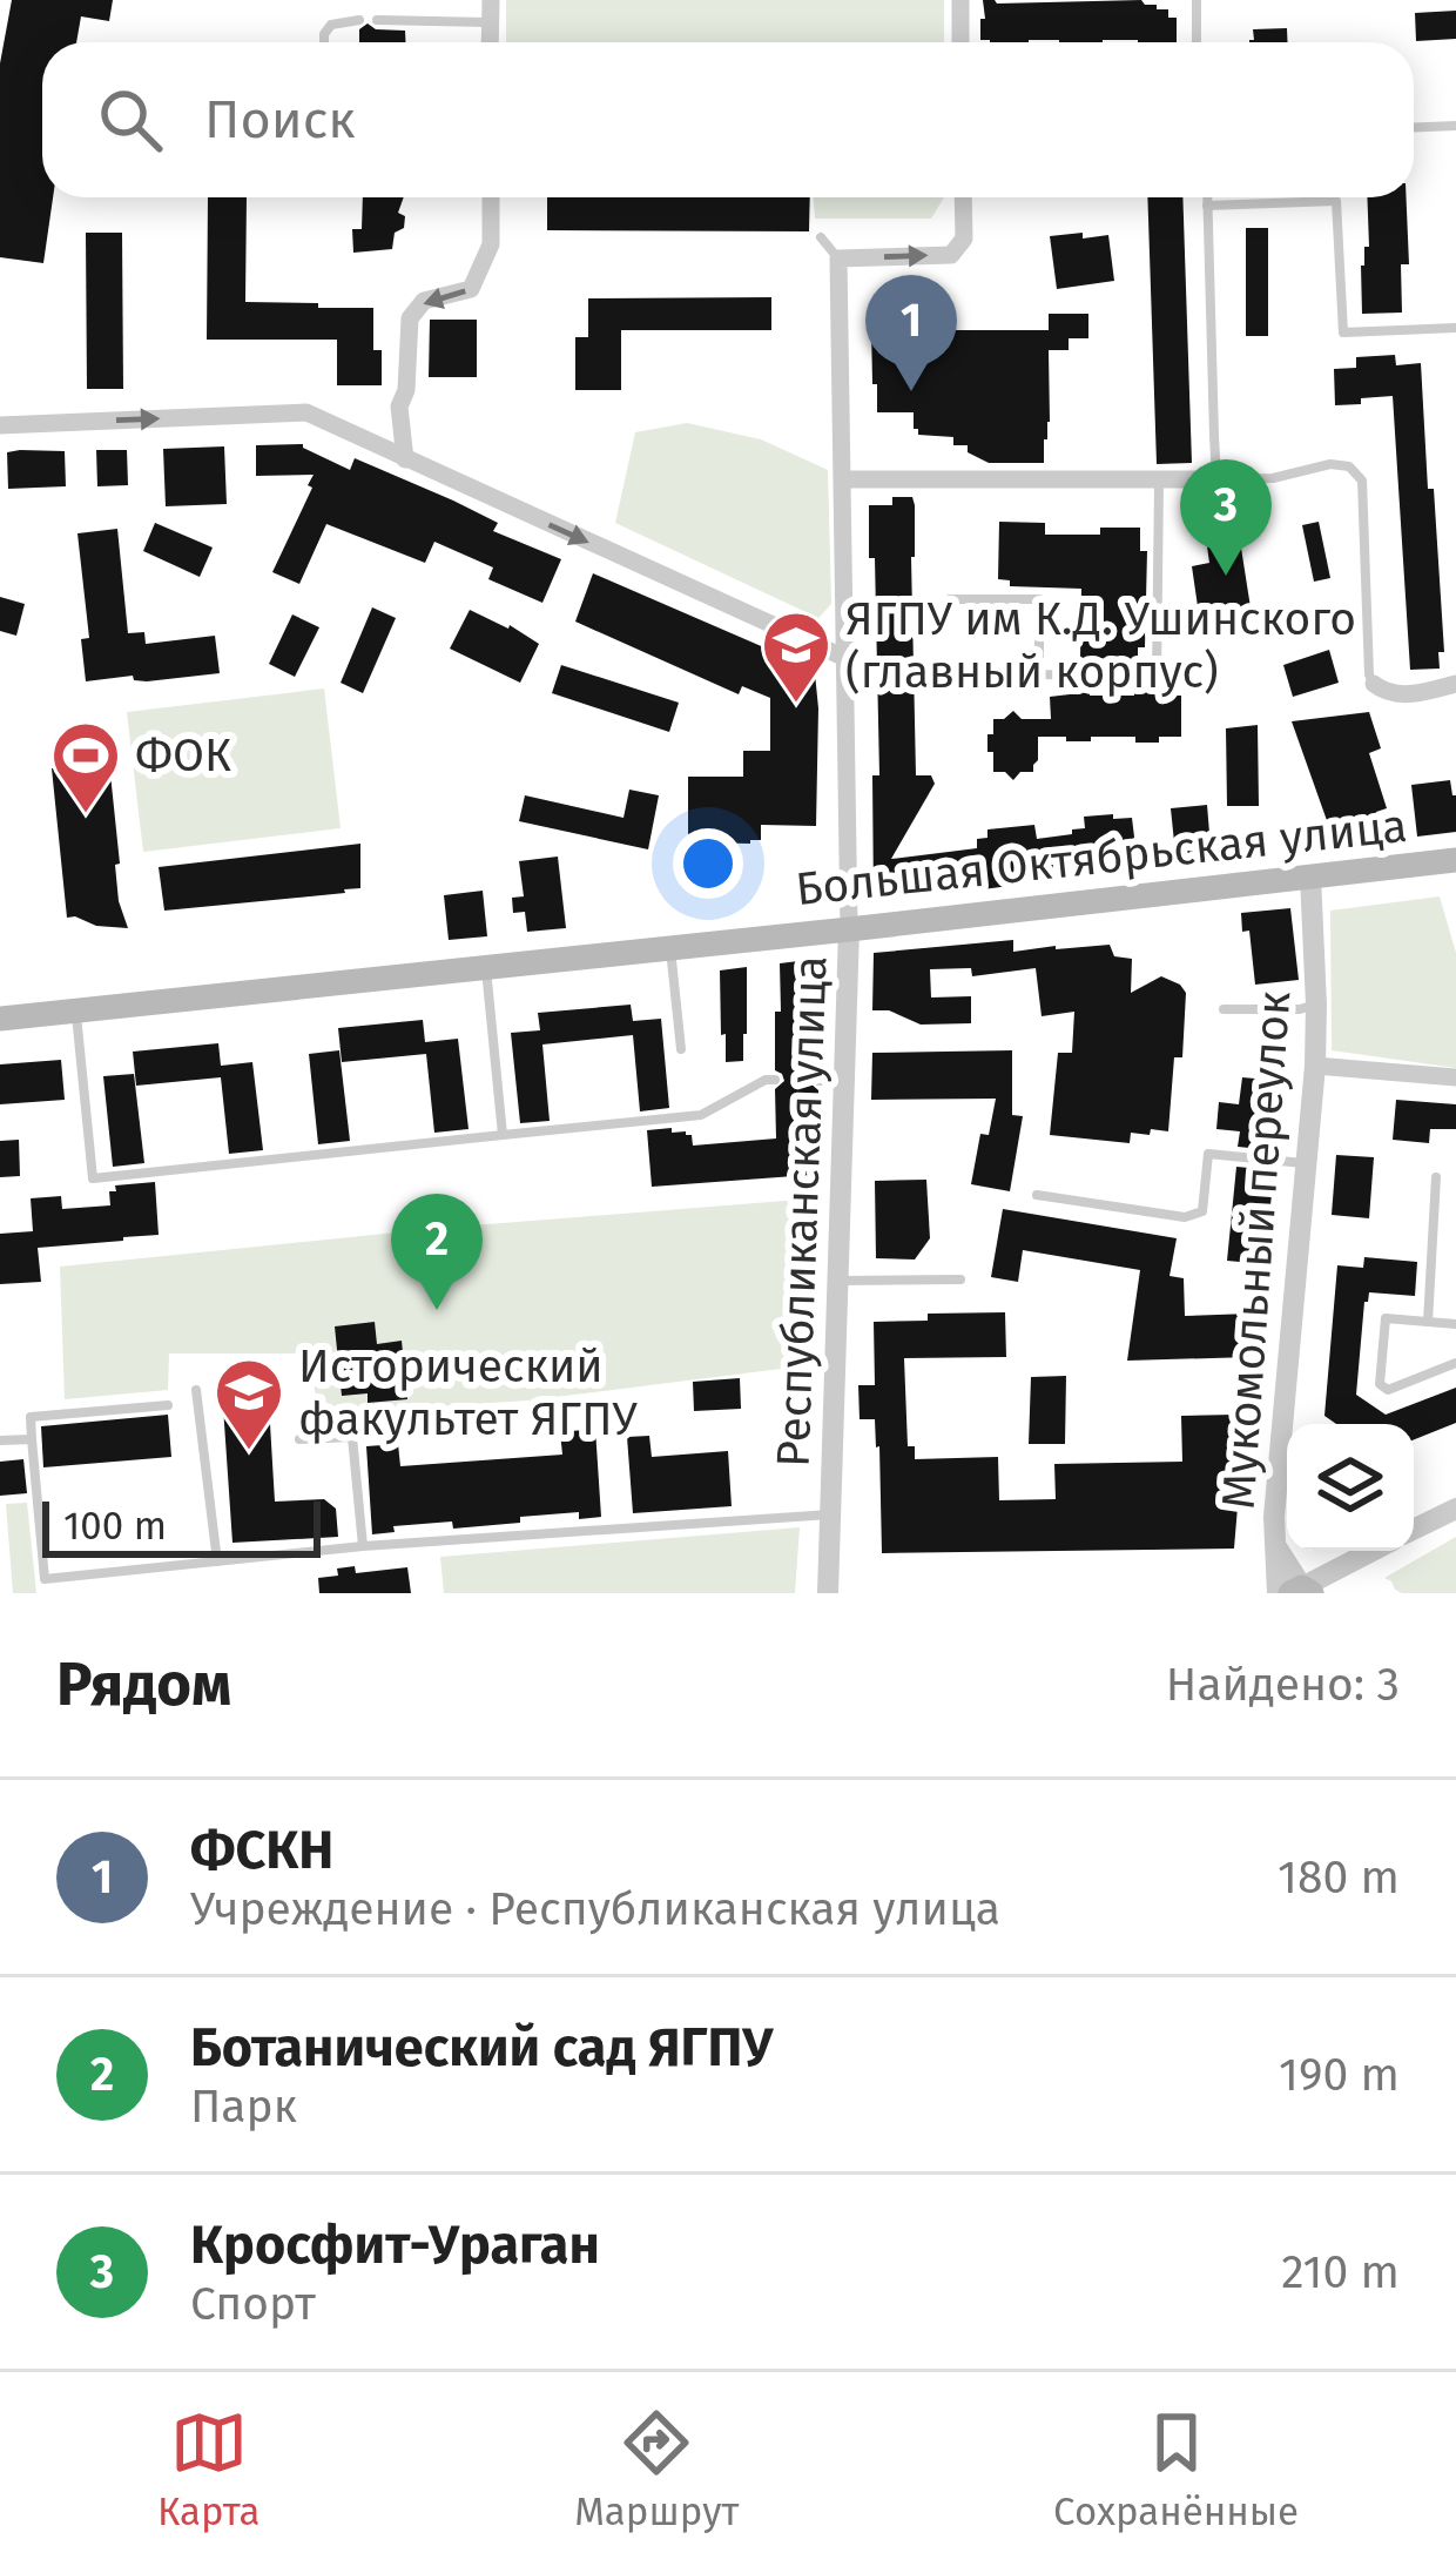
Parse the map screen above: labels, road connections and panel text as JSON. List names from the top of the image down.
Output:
{
  "streets": {
    "main road": ["Большая Октябрьская улица"],
    "street": ["Республиканская улица", "Мукомольный переулок"]
  },
  "crossings": [
    ["Большая Октябрьская улица", "Республиканская улица"],
    ["Большая Октябрьская улица", "Мукомольный переулок"]
  ],
  "places": {
    "school or university": ["ЯГПУ им К.Д. Ушинского (главный корпус)", "Исторический факультет ЯГПУ"],
    "sports": ["ФОК"]
  },
  "scale_bar": "100 m",
  "page": {
    "search": "Поиск",
    "pins": ["1", "3", "2"],
    "scale": "100 m",
    "heading": ["Рядом", "Найдено: 3"],
    "list": [
      {
        "mark": "1",
        "name": "ФСКН",
        "note": "Учреждение · Республиканская улица",
        "value": "180 m"
      },
      {
        "mark": "2",
        "name": "Ботанический сад ЯГПУ",
        "note": "Парк",
        "value": "190 m"
      },
      {
        "mark": "3",
        "name": "Кросфит-Ураган",
        "note": "Спорт",
        "value": "210 m"
      }
    ],
    "nav": ["Карта", "Маршрут", "Сохранённые"]
  }
}
